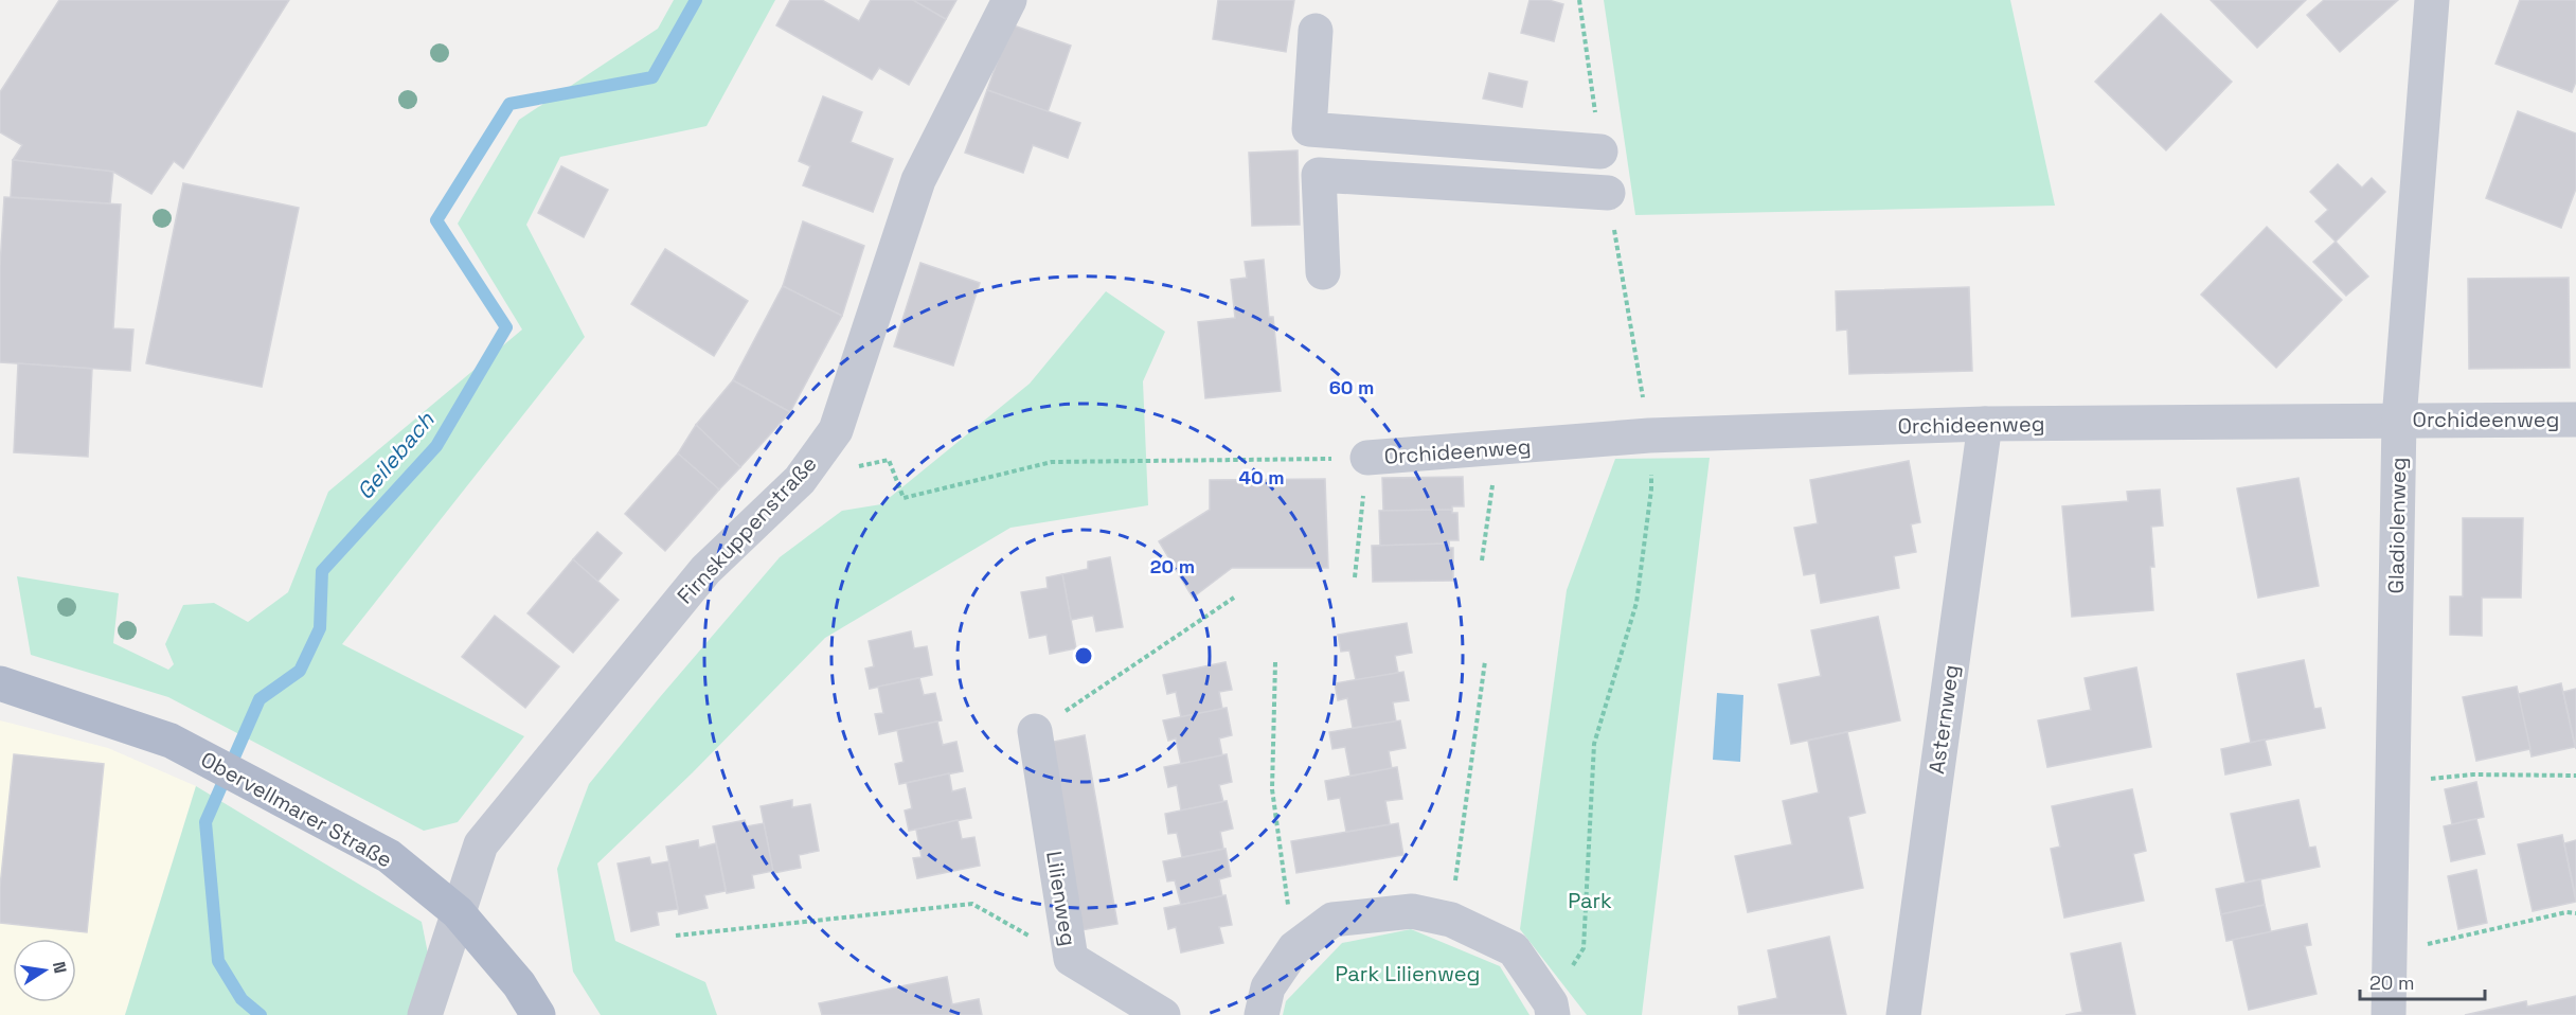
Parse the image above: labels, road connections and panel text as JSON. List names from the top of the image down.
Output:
{
  "streets": {
    "main road": ["Obervellmarer Straße"],
    "street": [
      "Orchideenweg",
      "Gladiolenweg",
      "Firnskuppenstraße",
      "Asternweg",
      "Lilienweg"
    ]
  },
  "crossings": [
    ["Orchideenweg", "Gladiolenweg"],
    ["Orchideenweg", "Asternweg"],
    ["Firnskuppenstraße", "Obervellmarer Straße"]
  ],
  "water": ["Geilebach"],
  "parks": ["Park", "Park Lilienweg"],
  "scale_bar": "20 m",
  "north": "right",
  "rings": ["60 m", "40 m", "20 m"]
}
